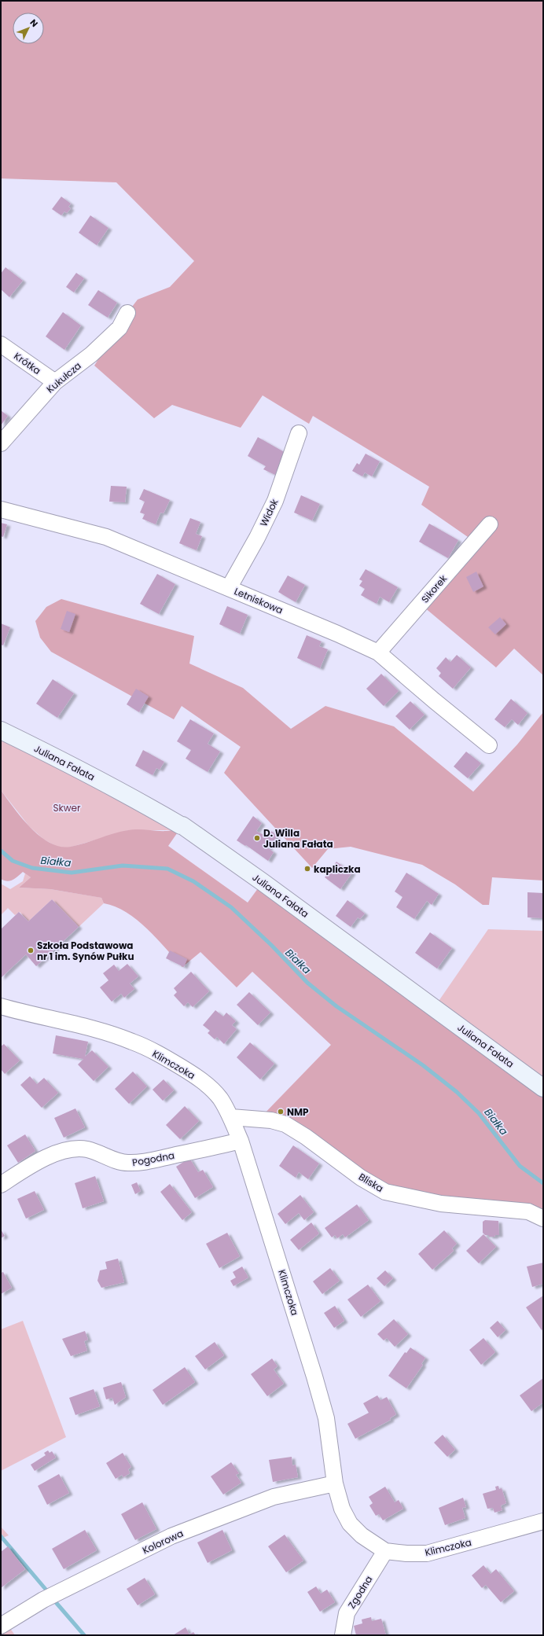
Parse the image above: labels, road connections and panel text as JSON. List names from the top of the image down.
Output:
{
  "streets": {
    "street": [
      "Krótka",
      "Kukułcza",
      "Widok",
      "Sikorek",
      "Letniskowa",
      "Juliana Fałata",
      "Klimczoka",
      "Pogodna",
      "Bliska",
      "Kolorowa",
      "Zgodna"
    ]
  },
  "crossings": [
    ["Krótka", "Kukułcza"],
    ["Widok", "Letniskowa"],
    ["Sikorek", "Letniskowa"],
    ["Klimczoka", "Pogodna"],
    ["Klimczoka", "Bliska"],
    ["Klimczoka", "Kolorowa"],
    ["Klimczoka", "Zgodna"]
  ],
  "water": ["Białka"],
  "parks": ["Skwer"],
  "places": [
    "D. Willa Juliana Fałata",
    "kapliczka",
    "Szkoła Podstawowa nr 1 im. Synów Pułku",
    "NMP"
  ],
  "north": "top right"
}
